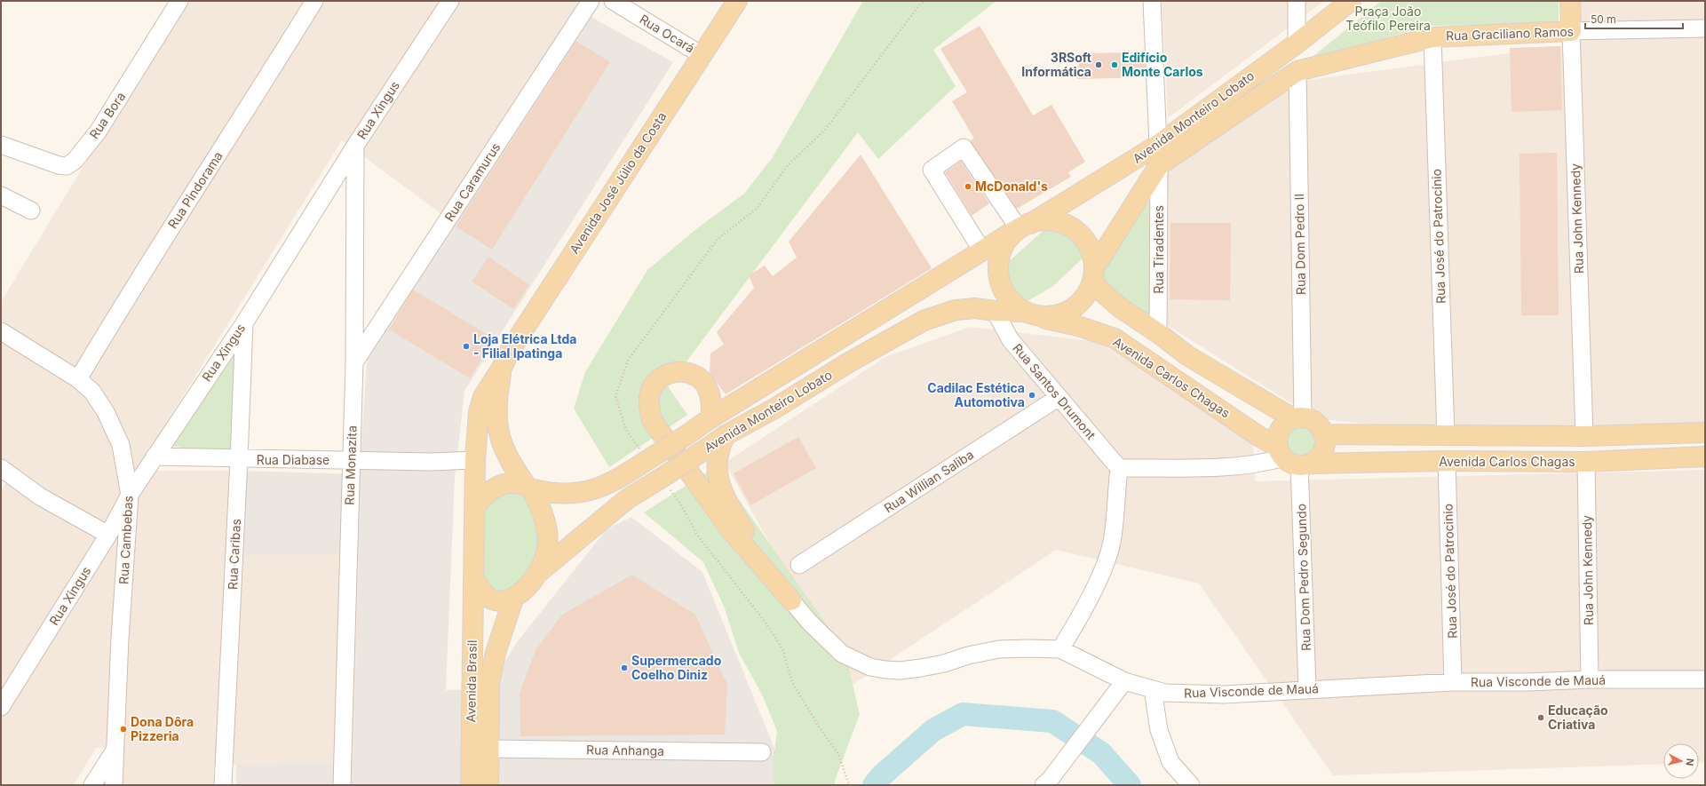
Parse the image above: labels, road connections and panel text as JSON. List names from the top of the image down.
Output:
{
  "streets": {
    "main road": [
      "Rua Graciliano Ramos",
      "Avenida Monteiro Lobato",
      "Avenida José Júlio da Costa",
      "Rua John Kennedy",
      "Avenida Carlos Chagas",
      "Avenida Brasil"
    ],
    "street": [
      "Rua Ocará",
      "Rua Xingus",
      "Rua Bora",
      "Rua Caramurus",
      "Rua Pindorama",
      "Rua José do Patrocínio",
      "Rua Dom Pedro II",
      "Rua Tiradentes",
      "Rua Santos Drumont",
      "Rua Diabase",
      "Rua Monazita",
      "Rua Willian Saliba",
      "Rua Cambebas",
      "Rua Caribas",
      "Rua José do Patrocinio",
      "Rua Dom Pedro Segundo",
      "Rua Visconde de Mauá",
      "Rua Anhanga"
    ]
  },
  "crossings": [
    ["Rua Ocará", "Avenida José Júlio da Costa"],
    ["Rua Graciliano Ramos", "Avenida Monteiro Lobato"],
    ["Rua Graciliano Ramos", "Rua John Kennedy"],
    ["Rua Graciliano Ramos", "Rua José do Patrocínio"],
    ["Rua Graciliano Ramos", "Rua Dom Pedro II"],
    ["Rua Xingus", "Rua Diabase"],
    ["Rua Xingus", "Rua Monazita"],
    ["Rua Xingus", "Rua Cambebas"],
    ["Rua Xingus", "Rua Caribas"],
    ["Avenida Monteiro Lobato", "Avenida José Júlio da Costa"],
    ["Avenida Monteiro Lobato", "Rua Dom Pedro II"],
    ["Avenida Monteiro Lobato", "Rua Tiradentes"],
    ["Avenida Monteiro Lobato", "Avenida Carlos Chagas"],
    ["Avenida Monteiro Lobato", "Rua Santos Drumont"],
    ["Avenida Monteiro Lobato", "Avenida Brasil"],
    ["Rua Caramurus", "Rua Monazita"],
    ["Avenida José Júlio da Costa", "Rua Diabase"],
    ["Avenida José Júlio da Costa", "Avenida Brasil"],
    ["Rua Pindorama", "Rua Cambebas"],
    ["Rua John Kennedy", "Avenida Carlos Chagas"],
    ["Rua John Kennedy", "Rua Visconde de Mauá"],
    ["Rua José do Patrocínio", "Avenida Carlos Chagas"],
    ["Rua Dom Pedro II", "Avenida Carlos Chagas"],
    ["Rua Dom Pedro II", "Rua Dom Pedro Segundo"],
    ["Avenida Carlos Chagas", "Rua José do Patrocinio"],
    ["Avenida Carlos Chagas", "Rua Dom Pedro Segundo"],
    ["Rua Santos Drumont", "Rua Willian Saliba"],
    ["Rua Diabase", "Rua Monazita"],
    ["Rua Diabase", "Rua Caribas"],
    ["Rua José do Patrocinio", "Rua Visconde de Mauá"],
    ["Rua Dom Pedro Segundo", "Rua Visconde de Mauá"],
    ["Avenida Brasil", "Rua Anhanga"]
  ],
  "parks": ["Praça João Teófilo Pereira"],
  "places": [
    "3RSoft Informática",
    "Edifício Monte Carlos",
    "McDonald's",
    "Loja Elétrica Ltda - Filial Ipatinga",
    "Cadilac Estética Automotiva",
    "Supermercado Coelho Diniz",
    "Educação Criativa",
    "Dona Dôra Pizzeria"
  ],
  "scale_bar": "50 m",
  "north": "right"
}
